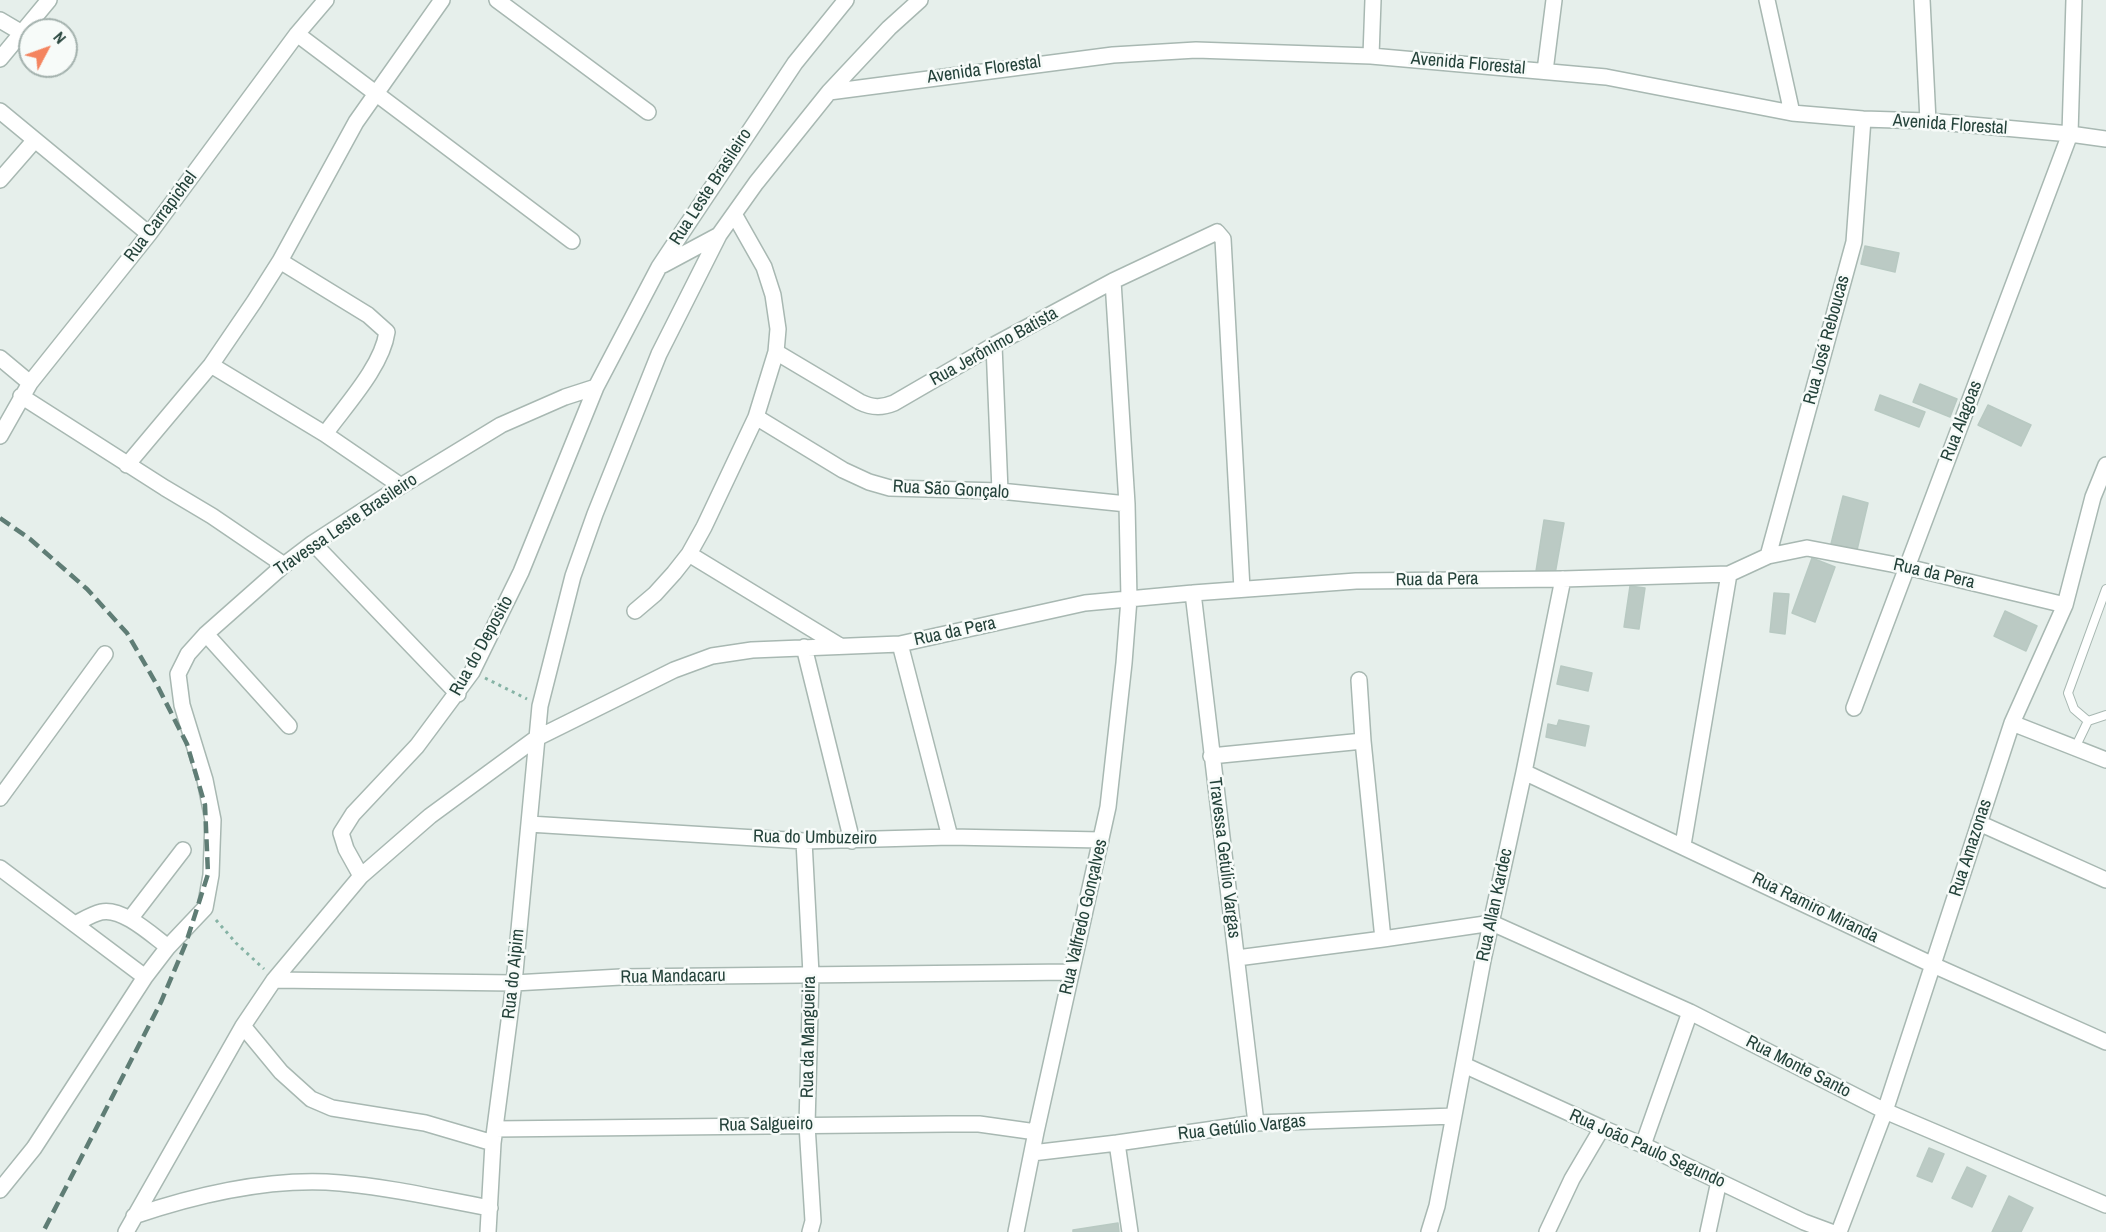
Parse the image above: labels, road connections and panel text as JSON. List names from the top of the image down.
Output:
{
  "streets": {
    "street": [
      "Avenida Florestal",
      "Rua Leste Brasileiro",
      "Rua Carrapichel",
      "Rua José Reboucas",
      "Rua Jerônimo Batista",
      "Rua Alagoas",
      "Rua São Gonçalo",
      "Travessa Leste Brasileiro",
      "Rua da Pera",
      "Rua do Deposito",
      "Rua do Umbuzeiro",
      "Rua Amazonas",
      "Travessa Getúlio Vargas",
      "Rua Allan Kardec",
      "Rua Ramiro Miranda",
      "Rua Valfredo Gonçalves",
      "Rua do Aipim",
      "Rua Mandacaru",
      "Rua da Mangueira",
      "Rua Monte Santo",
      "Rua Salgueiro",
      "Rua Getúlio Vargas",
      "Rua João Paulo Segundo"
    ]
  },
  "crossings": [
    ["Avenida Florestal", "Rua José Reboucas"],
    ["Avenida Florestal", "Rua Alagoas"],
    ["Avenida Florestal", "Rua do Aipim"],
    ["Rua Leste Brasileiro", "Travessa Leste Brasileiro"],
    ["Rua Leste Brasileiro", "Rua do Deposito"],
    ["Rua José Reboucas", "Rua da Pera"],
    ["Rua Jerônimo Batista", "Rua da Pera"],
    ["Rua Jerônimo Batista", "Rua Valfredo Gonçalves"],
    ["Rua Alagoas", "Rua da Pera"],
    ["Rua São Gonçalo", "Rua Valfredo Gonçalves"],
    ["Travessa Leste Brasileiro", "Rua do Deposito"],
    ["Rua da Pera", "Rua do Deposito"],
    ["Rua da Pera", "Rua Amazonas"],
    ["Rua da Pera", "Travessa Getúlio Vargas"],
    ["Rua da Pera", "Rua Allan Kardec"],
    ["Rua da Pera", "Rua Valfredo Gonçalves"],
    ["Rua da Pera", "Rua do Aipim"],
    ["Rua da Pera", "Rua Mandacaru"],
    ["Rua da Pera", "Rua Salgueiro"],
    ["Rua do Umbuzeiro", "Rua Valfredo Gonçalves"],
    ["Rua do Umbuzeiro", "Rua do Aipim"],
    ["Rua do Umbuzeiro", "Rua da Mangueira"],
    ["Rua Amazonas", "Rua Ramiro Miranda"],
    ["Rua Amazonas", "Rua Monte Santo"],
    ["Travessa Getúlio Vargas", "Rua Getúlio Vargas"],
    ["Rua Allan Kardec", "Rua Ramiro Miranda"],
    ["Rua Allan Kardec", "Rua Monte Santo"],
    ["Rua Allan Kardec", "Rua Getúlio Vargas"],
    ["Rua Allan Kardec", "Rua João Paulo Segundo"],
    ["Rua Valfredo Gonçalves", "Rua Mandacaru"],
    ["Rua Valfredo Gonçalves", "Rua Salgueiro"],
    ["Rua Valfredo Gonçalves", "Rua Getúlio Vargas"],
    ["Rua do Aipim", "Rua Mandacaru"],
    ["Rua do Aipim", "Rua Salgueiro"],
    ["Rua Mandacaru", "Rua da Mangueira"],
    ["Rua da Mangueira", "Rua Salgueiro"]
  ],
  "north": "top right"
}
